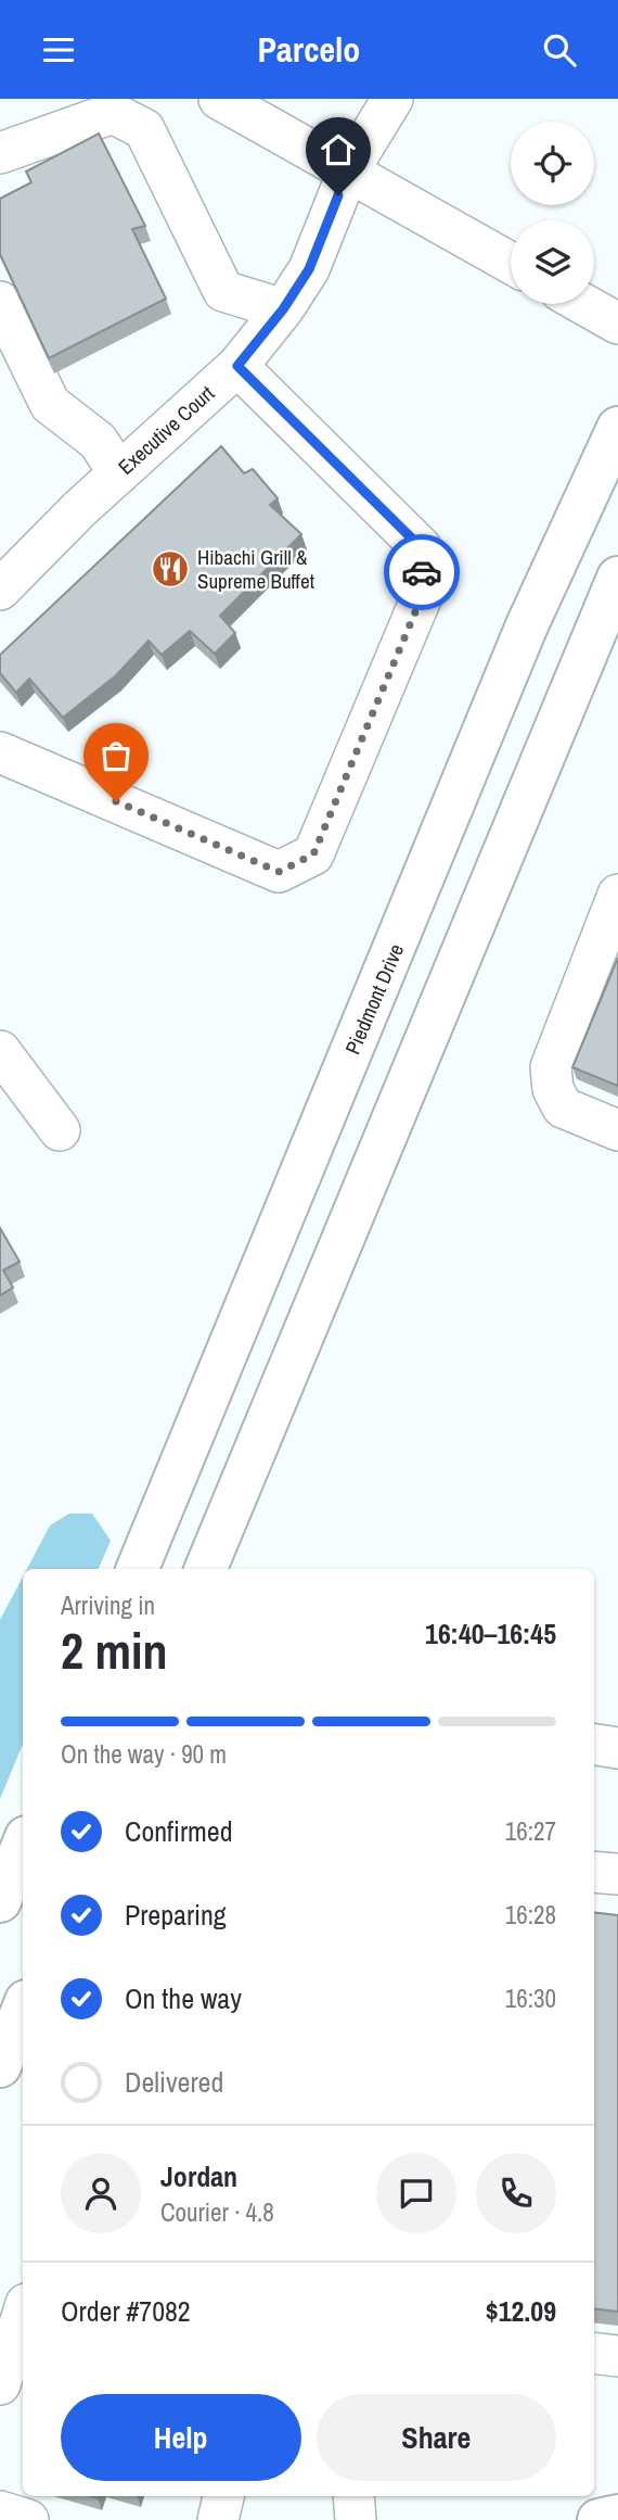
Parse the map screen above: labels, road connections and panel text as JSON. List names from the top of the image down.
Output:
{
  "streets": {
    "main road": ["Piedmont Drive"],
    "street": ["Executive Court"]
  },
  "places": {
    "restaurant": ["Hibachi Grill & Supreme Buffet"]
  },
  "page": {
    "header": "Parcelo",
    "heading": ["2 min", "Arriving in", "16:40–16:45"],
    "panel": [
      "Jordan",
      "Courier · 4.8",
      "Order #7082",
      "$12.09"
    ],
    "bar": "On the way · 90 m",
    "list": [
      ["Confirmed", "16:27"],
      ["Preparing", "16:28"],
      ["On the way", "16:30"],
      "Delivered"
    ],
    "buttons": ["Help", "Share"]
  }
}
